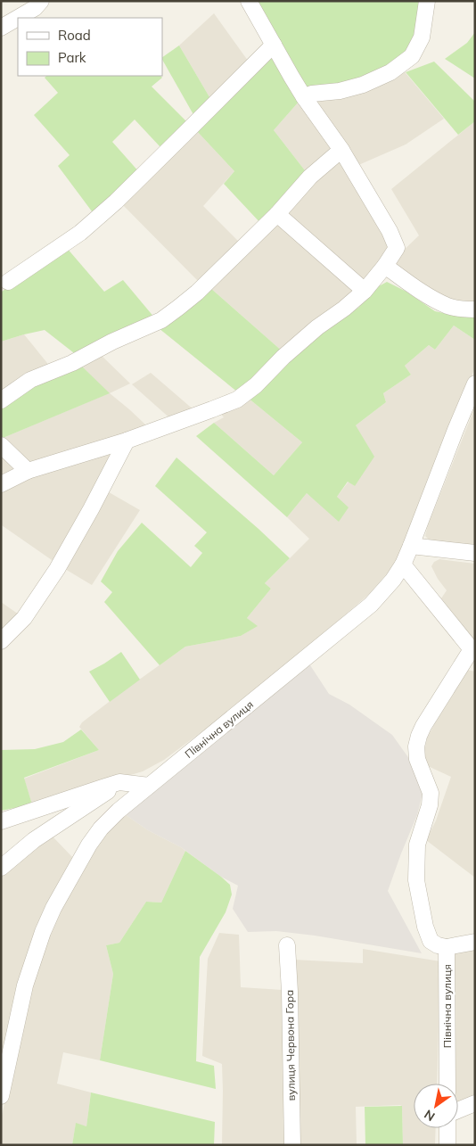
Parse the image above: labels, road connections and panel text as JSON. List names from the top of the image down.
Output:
{
  "streets": {
    "street": ["Північна вулиця", "вулиця Червона Гора"]
  },
  "legend": ["Road", "Park"],
  "north": "bottom left"
}
